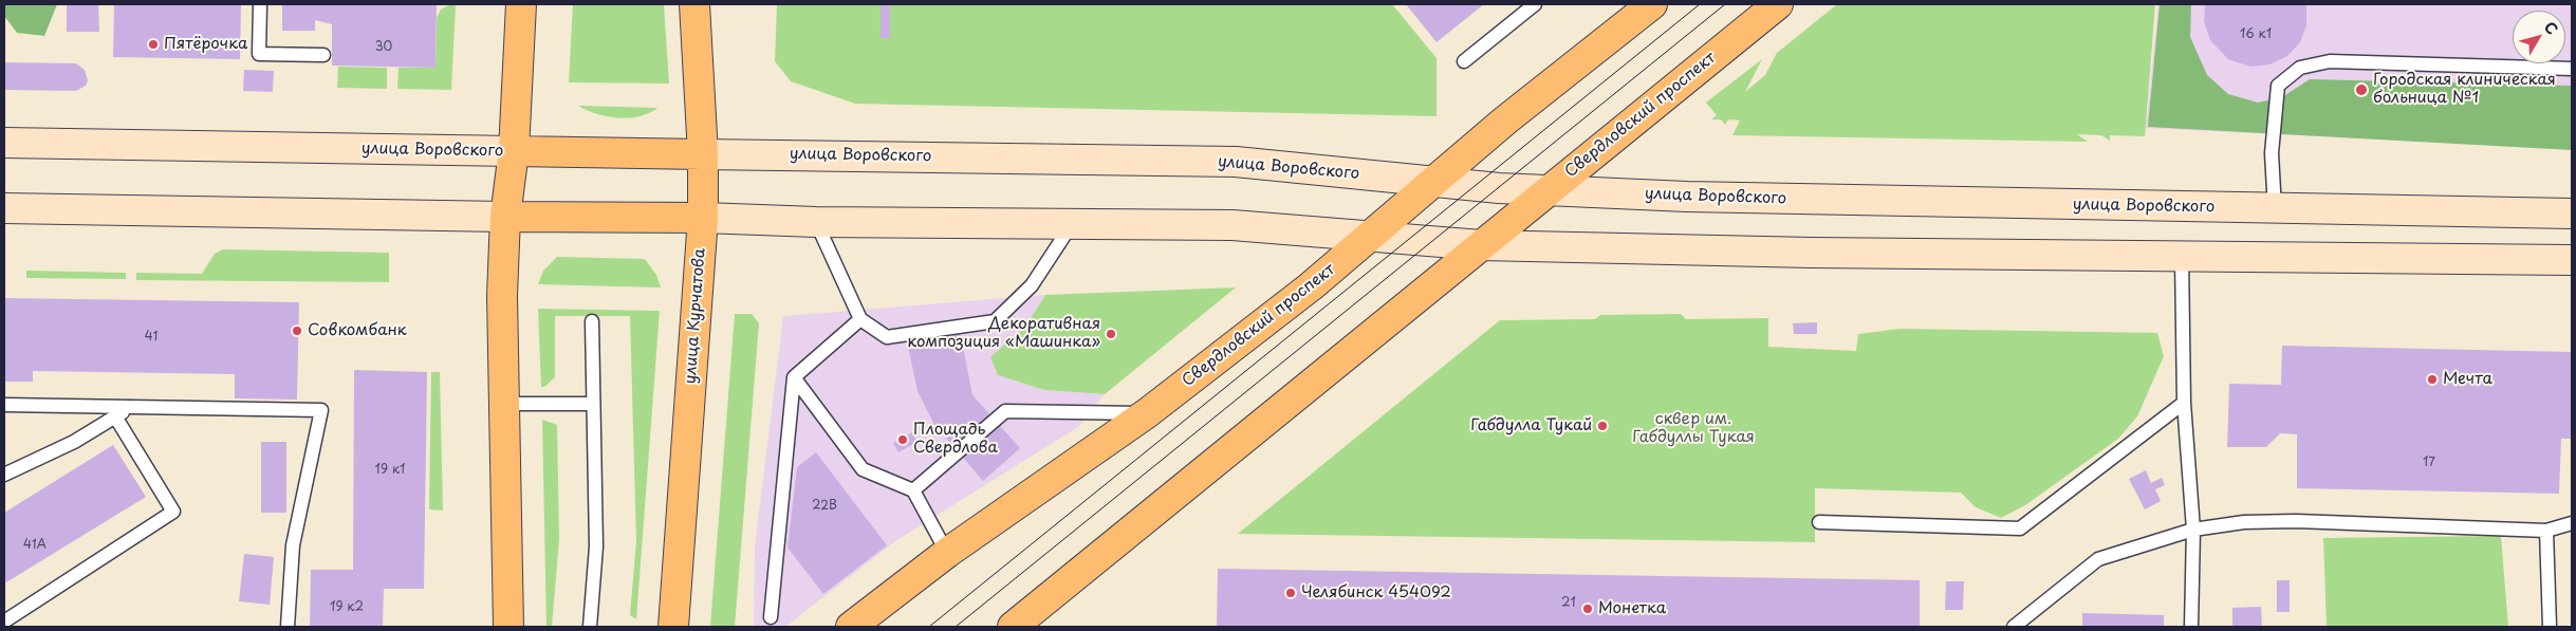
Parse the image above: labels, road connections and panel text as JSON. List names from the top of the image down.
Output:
{
  "streets": {
    "main road": ["Свердловский проспект", "улица Воровского", "улица Курчатова"]
  },
  "crossings": [
    ["Свердловский проспект", "улица Воровского"],
    ["улица Воровского", "улица Курчатова"]
  ],
  "parks": ["сквер им. Габдуллы Тукая"],
  "places": [
    "Пятёрочка",
    "Городская клиническая больница №1",
    "Совкомбанк",
    "Декоративная композиция «Машинка»",
    "Мечта",
    "Габдулла Тукай",
    "Площадь Свердлова",
    "Челябинск 454092",
    "Монетка"
  ],
  "house_numbers": [
    "16 к1",
    "30",
    "41",
    "17",
    "19 к1",
    "22В",
    "41А",
    "21",
    "19 к2"
  ],
  "north": "top right"
}
